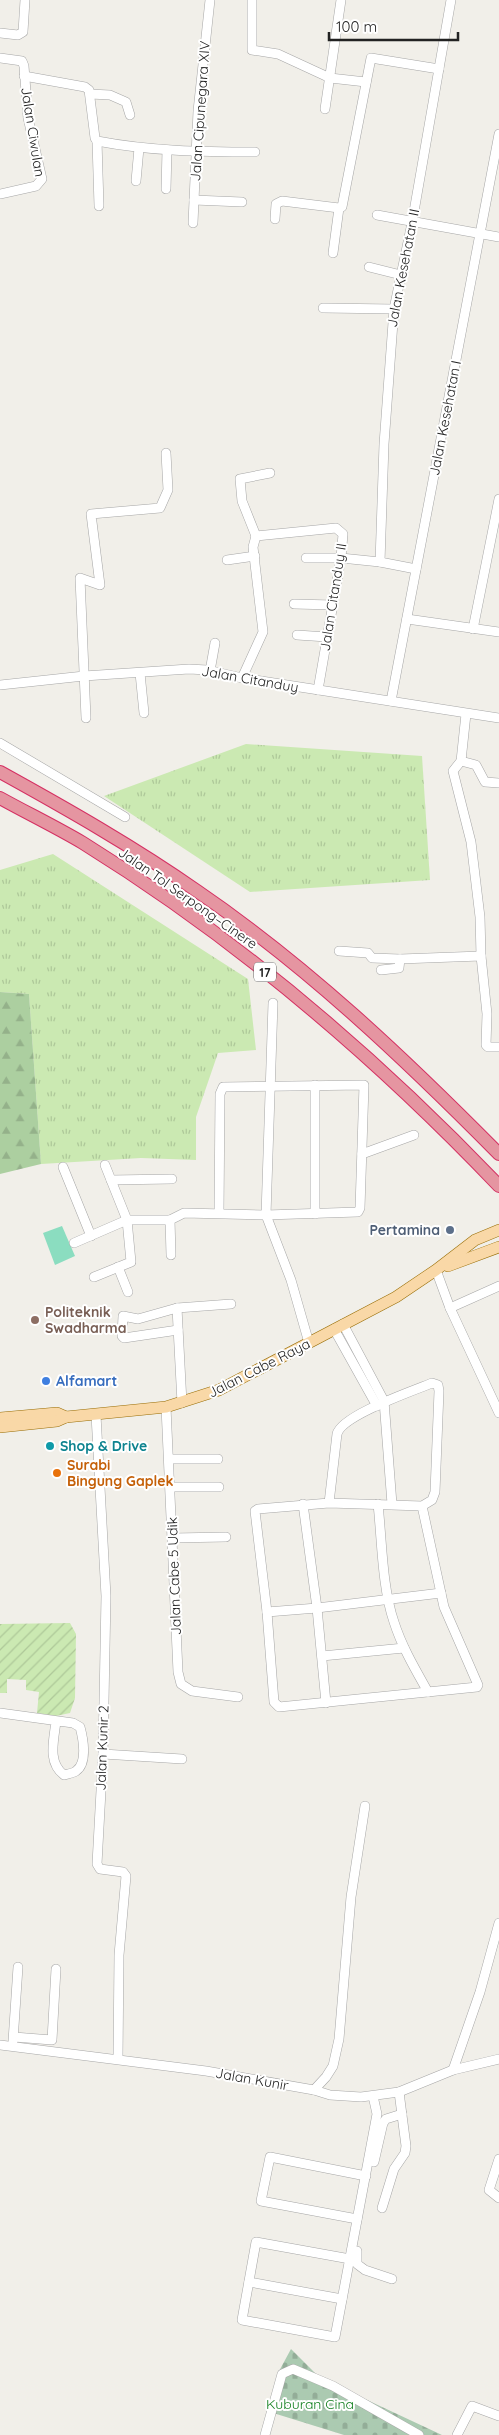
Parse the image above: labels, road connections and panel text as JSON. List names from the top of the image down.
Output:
{
  "streets": {
    "highway": ["Jalan Tol Serpong–Cinere", "17"],
    "main road": ["Jalan Cabe Raya"],
    "street": [
      "Jalan Cipunegara XIV",
      "Jalan Ciwulan",
      "Jalan Kesehatan II",
      "Jalan Kesehatan I",
      "Jalan Citanduy II",
      "Jalan Citanduy",
      "Jalan Cabe 5 Udik",
      "Jalan Kunir 2",
      "Jalan Kunir"
    ]
  },
  "crossings": [
    ["Jalan Kesehatan I", "Jalan Citanduy"],
    ["Jalan Citanduy II", "Jalan Citanduy"],
    ["Jalan Cabe Raya", "Jalan Cabe 5 Udik"],
    ["Jalan Cabe Raya", "Jalan Kunir 2"],
    ["Jalan Kunir 2", "Jalan Kunir"]
  ],
  "parks": ["Kuburan Cina"],
  "places": [
    "Pertamina",
    "Politeknik Swadharma",
    "Alfamart",
    "Shop & Drive",
    "Surabi Bingung Gaplek"
  ],
  "scale_bar": "100 m"
}
